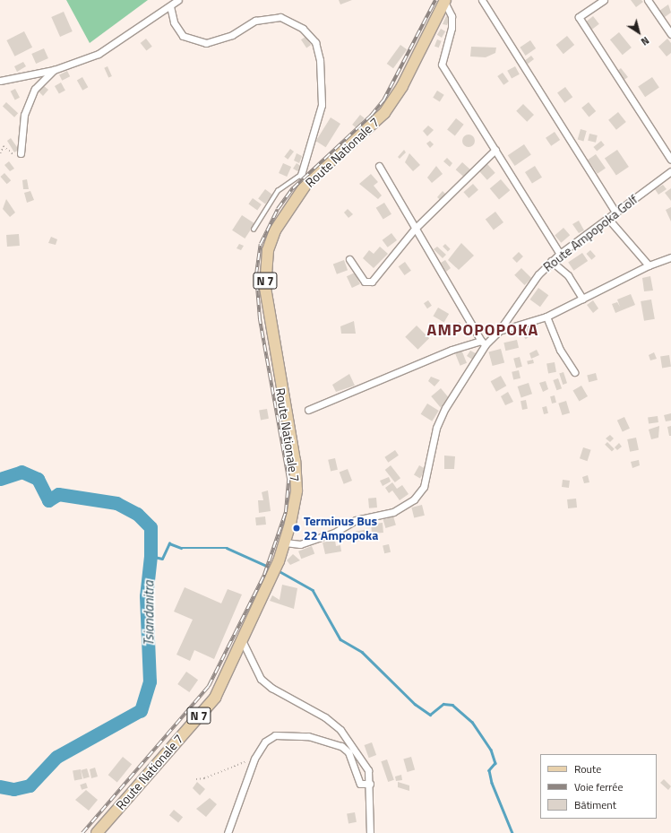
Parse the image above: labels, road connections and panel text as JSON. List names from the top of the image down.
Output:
{
  "streets": {
    "main road": ["Route Nationale 7", "N 7"],
    "street": ["Route Ampopoka Golf"]
  },
  "crossings": [
    ["Route Nationale 7", "Route Ampopoka Golf"]
  ],
  "districts": ["AMPOPOPOKA"],
  "water": ["Tsiandanitra"],
  "places": ["Terminus Bus 22 Ampopoka"],
  "legend": ["Route", "Voie ferrée", "Bâtiment"],
  "north": "bottom right"
}
